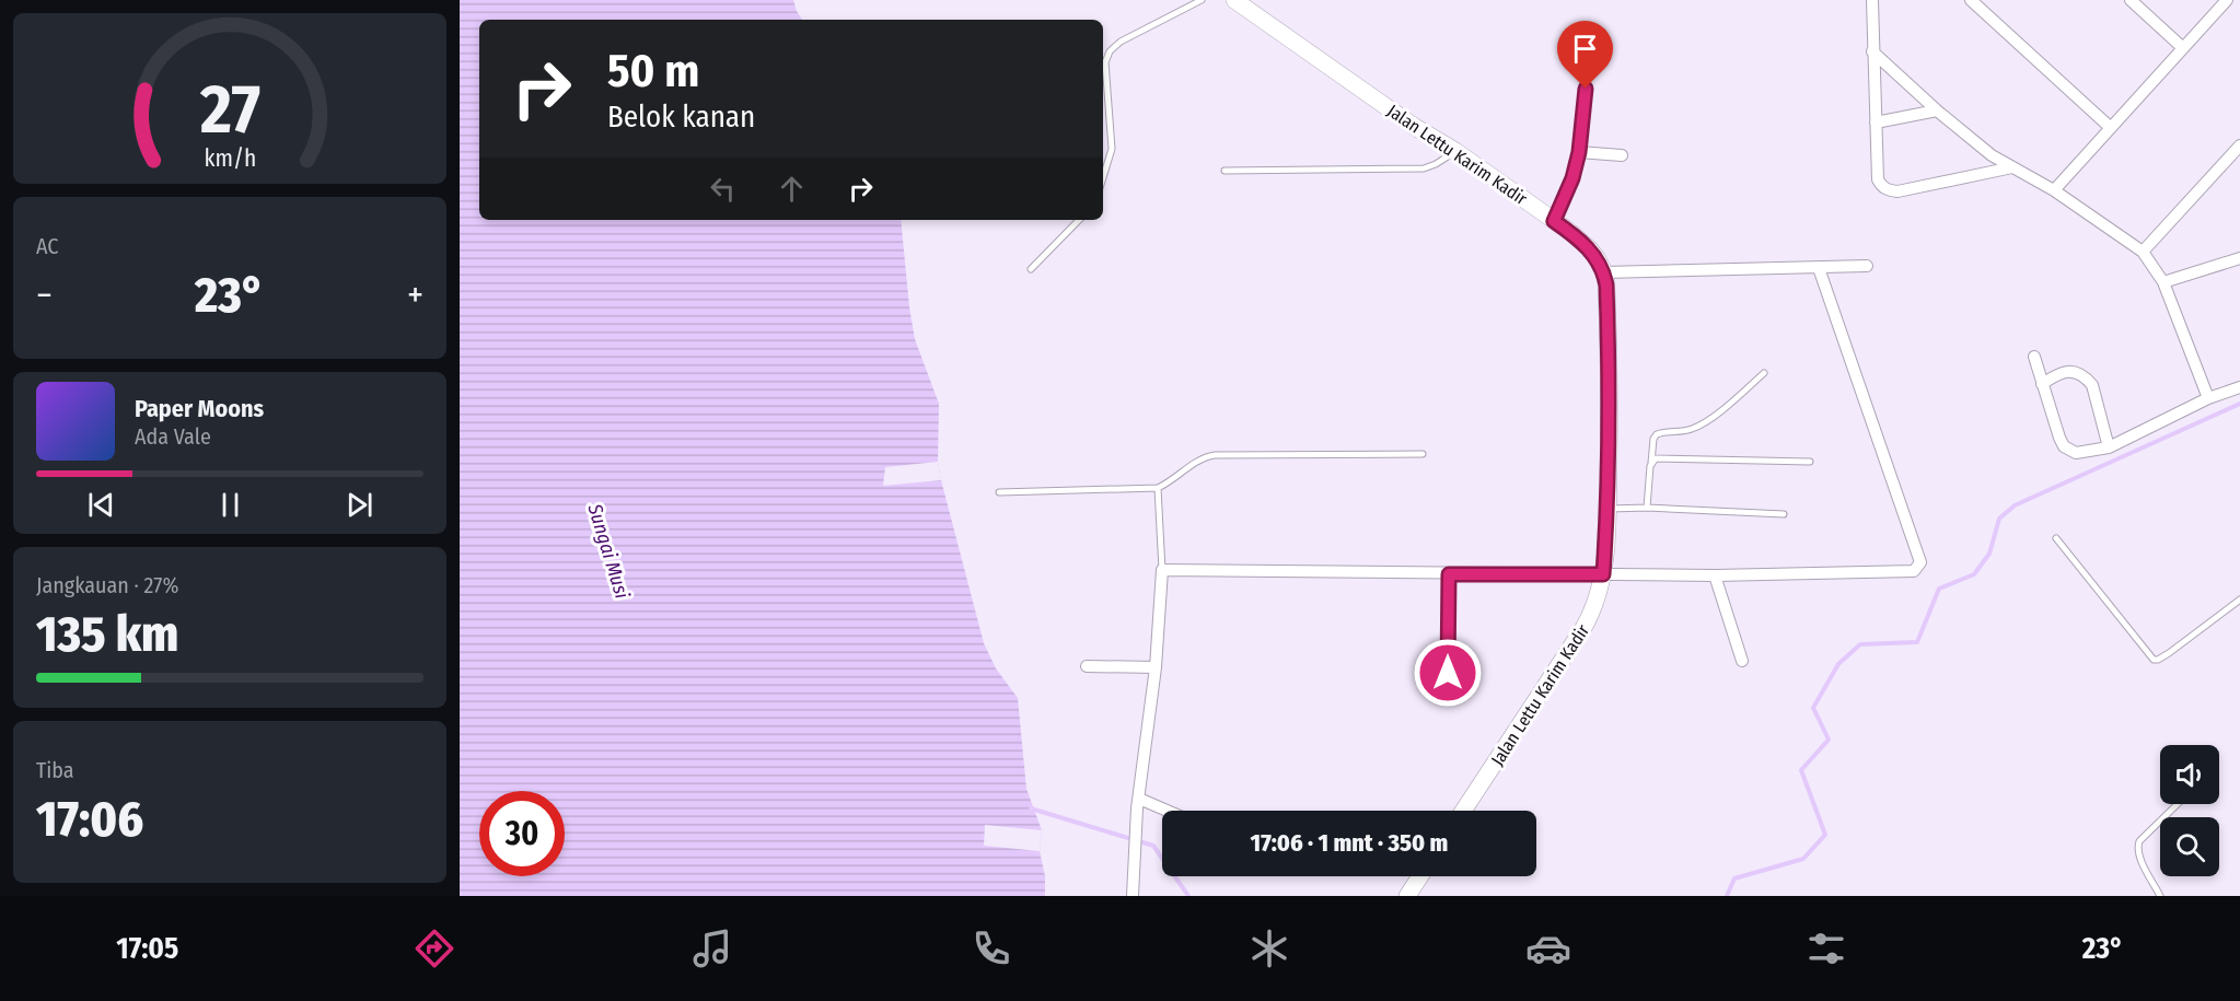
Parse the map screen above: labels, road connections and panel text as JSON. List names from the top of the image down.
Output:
{
  "streets": {
    "street": ["Jalan Lettu Karim Kadir"]
  },
  "water": ["Sungai Musi"],
  "page": {
    "turn": ["50 m", "Belok kanan"],
    "tile": [
      "AC",
      ["Jangkauan · 27%", "135 km"],
      ["Tiba", "17:06"]
    ],
    "heat": ["−", "23°", "+"],
    "song": ["Paper Moons", "Ada Vale"],
    "limit": "30",
    "trip": "17:06 · 1 mnt · 350 m",
    "tabs": ["17:05", "23°"],
    "gauge": ["27", "km/h"]
  }
}
